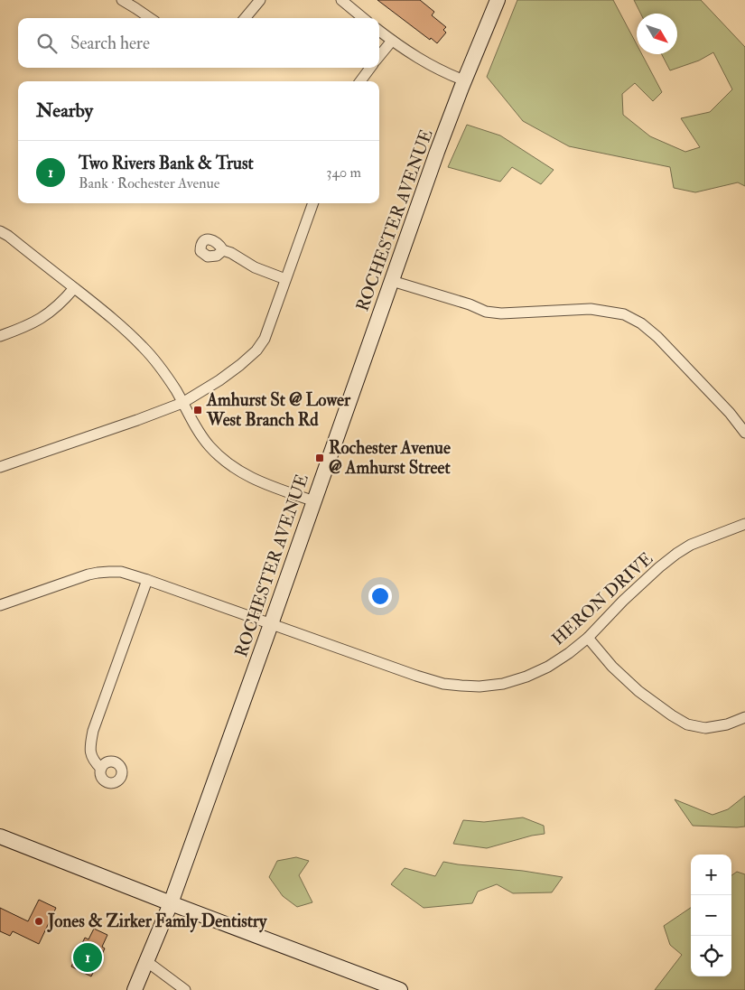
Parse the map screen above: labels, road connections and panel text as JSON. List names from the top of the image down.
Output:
{
  "streets": {
    "main road": ["ROCHESTER AVENUE"],
    "street": ["HERON DRIVE"]
  },
  "crossings": [
    ["ROCHESTER AVENUE", "HERON DRIVE"]
  ],
  "places": {
    "transit": ["Amhurst St @ Lower West Branch Rd", "Rochester Avenue @ Amhurst Street"],
    "other": ["Jones & Zirker Famly Dentistry"]
  },
  "north": "bottom right",
  "page": {
    "search": "Search here",
    "heading": "Nearby",
    "list": [
      {
        "mark": "1",
        "name": "Two Rivers Bank & Trust",
        "note": "Bank · Rochester Avenue",
        "value": "340 m"
      }
    ],
    "map_buttons": ["+", "−"],
    "pins": "1"
  }
}
